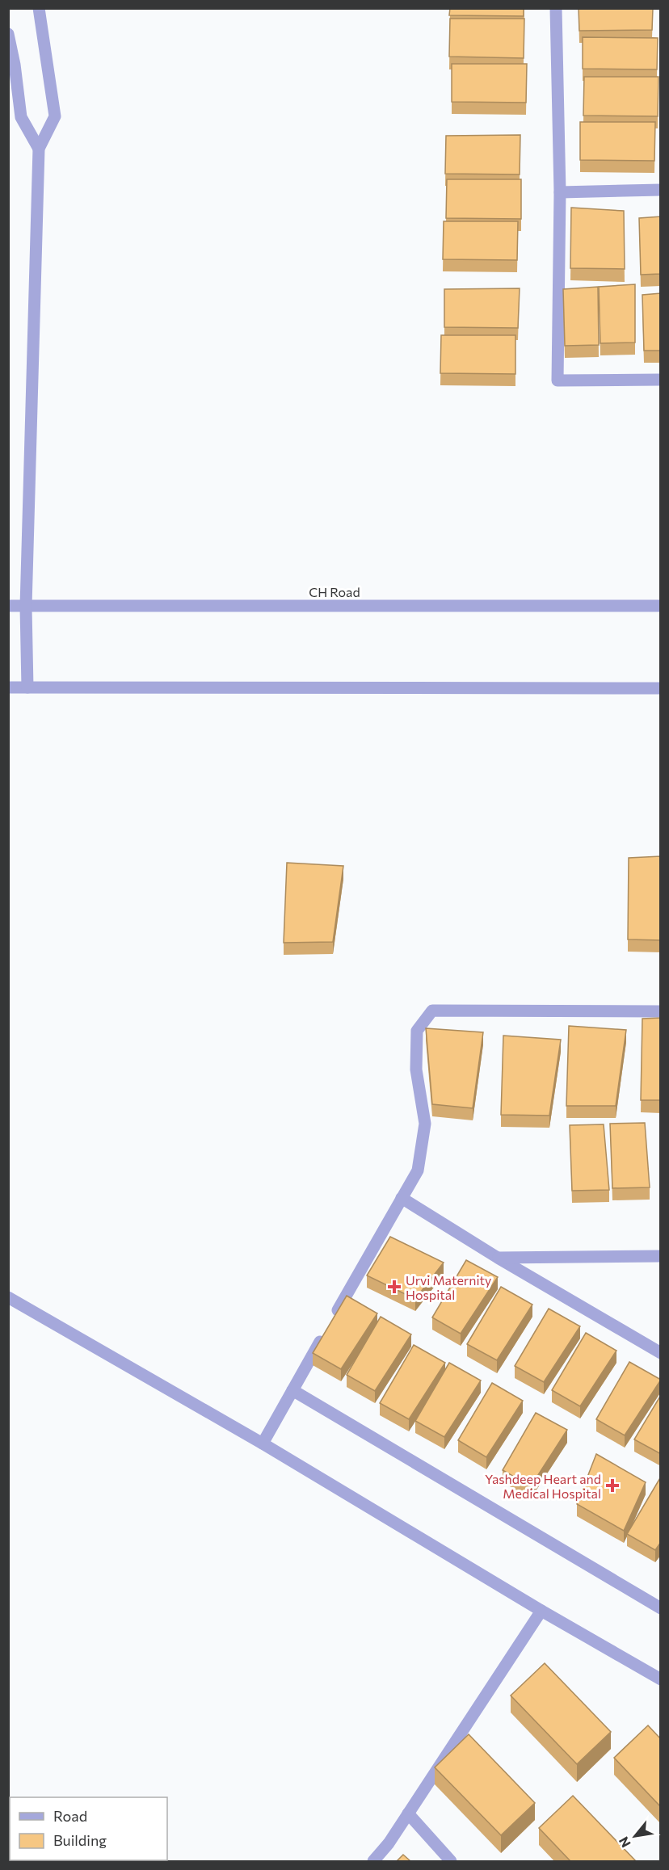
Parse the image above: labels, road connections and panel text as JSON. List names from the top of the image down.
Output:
{
  "streets": {
    "street": ["CH Road"]
  },
  "places": {
    "health": ["Urvi Maternity Hospital", "Yashdeep Heart and Medical Hospital"]
  },
  "legend": ["Road", "Building"],
  "north": "bottom left"
}
